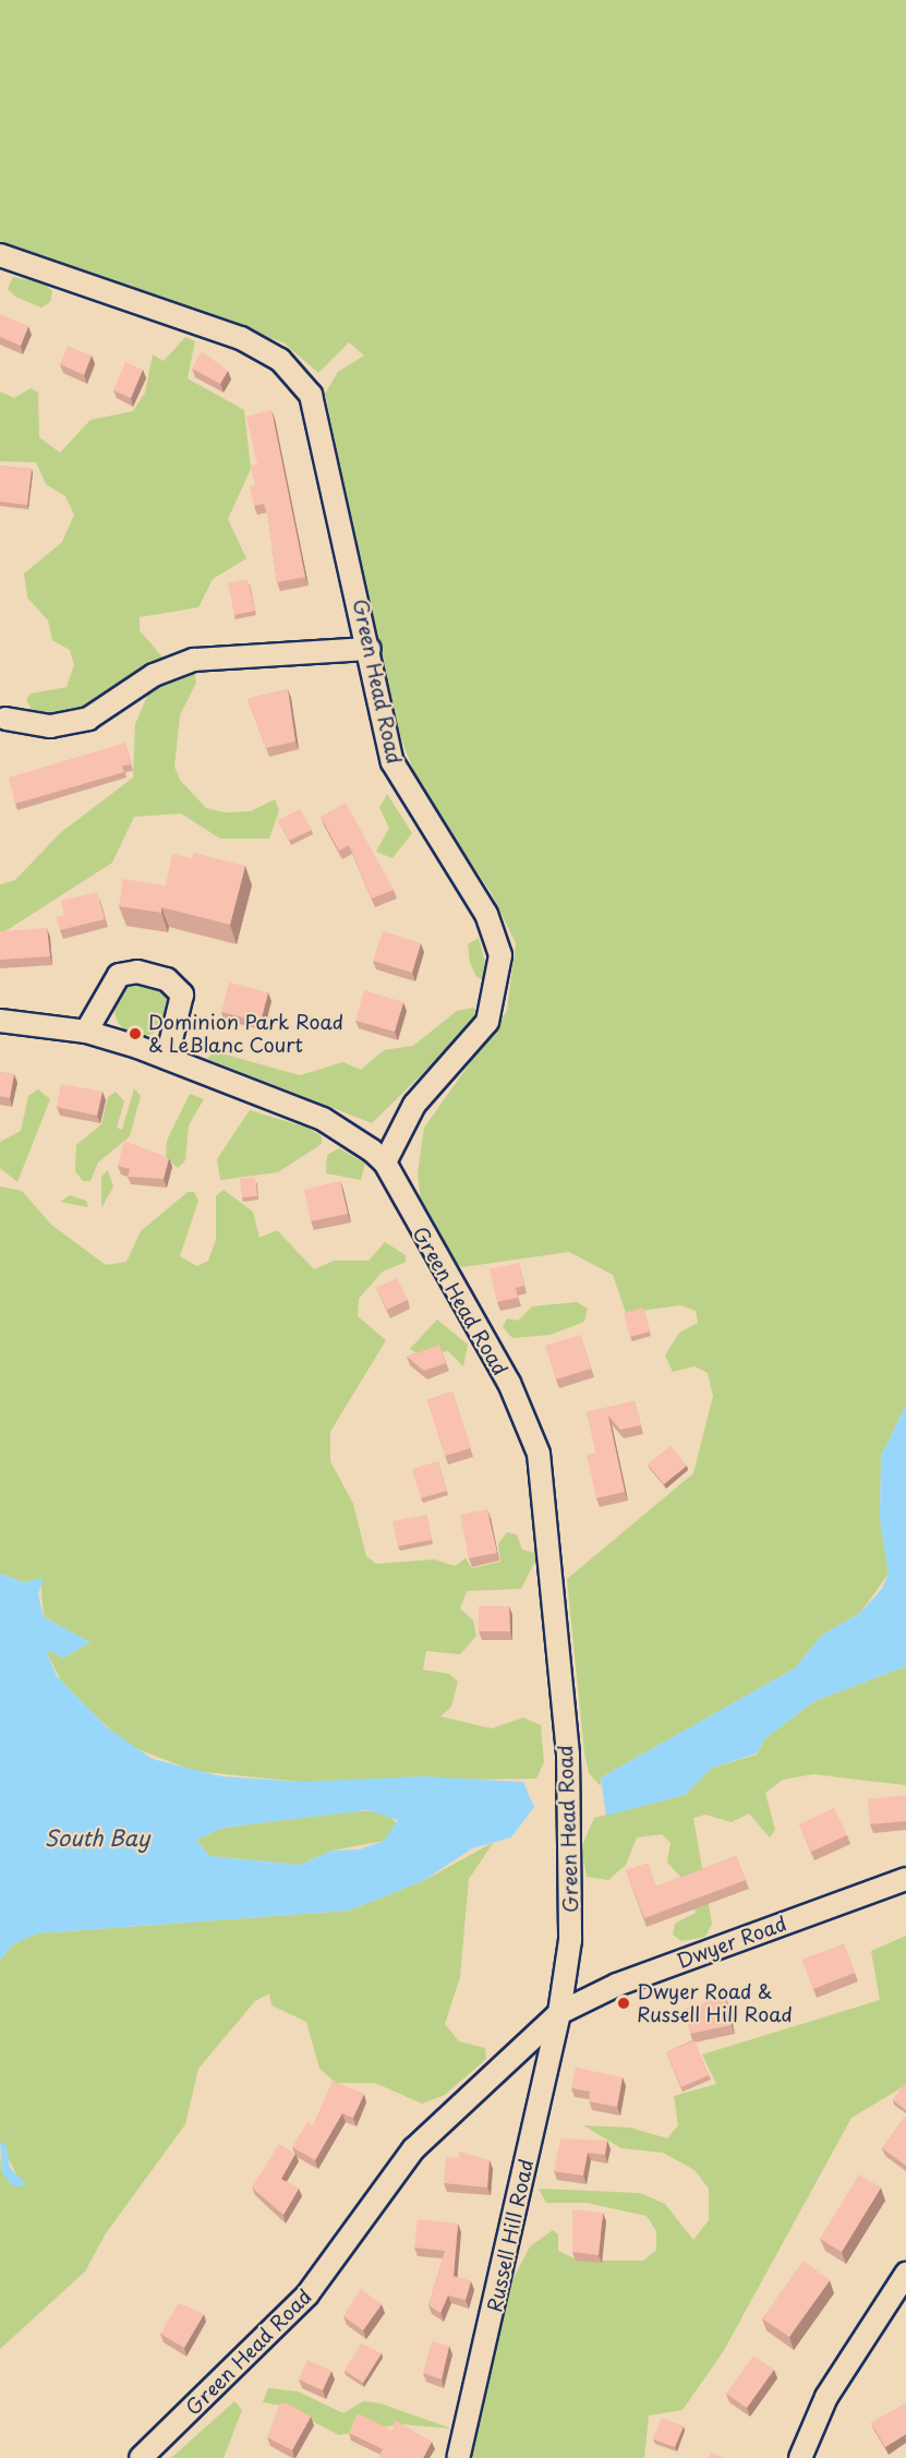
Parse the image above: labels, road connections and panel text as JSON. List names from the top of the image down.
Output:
{
  "streets": {
    "street": ["Green Head Road", "Dwyer Road", "Russell Hill Road"]
  },
  "crossings": [
    ["Green Head Road", "Dwyer Road"],
    ["Green Head Road", "Russell Hill Road"],
    ["Dwyer Road", "Russell Hill Road"]
  ],
  "water": ["South Bay"],
  "places": ["Dominion Park Road & LeBlanc Court", "Dwyer Road & Russell Hill Road"]
}
